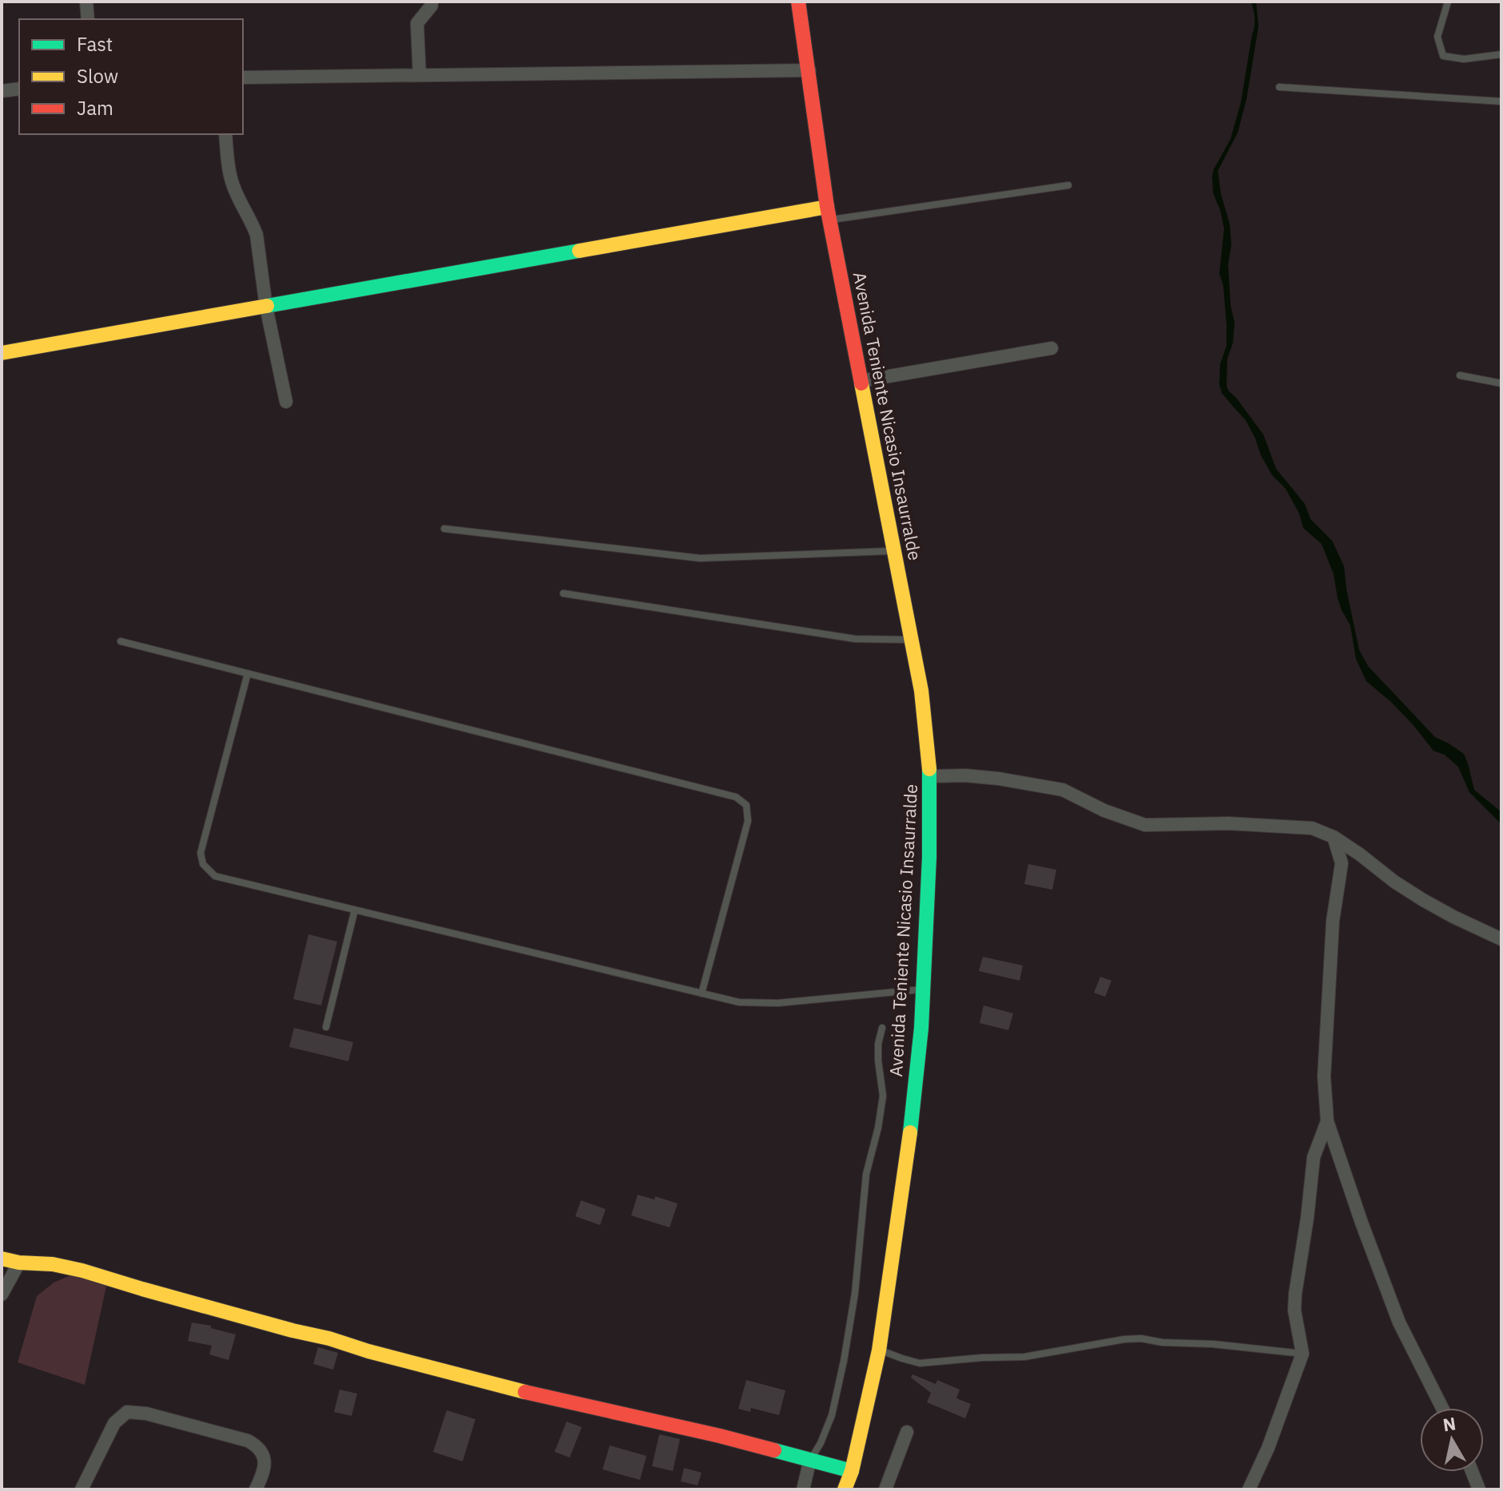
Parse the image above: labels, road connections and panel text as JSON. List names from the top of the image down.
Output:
{
  "streets": {
    "street": ["Avenida Teniente Nicasio Insaurralde"]
  },
  "legend": ["Fast", "Slow", "Jam"],
  "north": "top"
}
